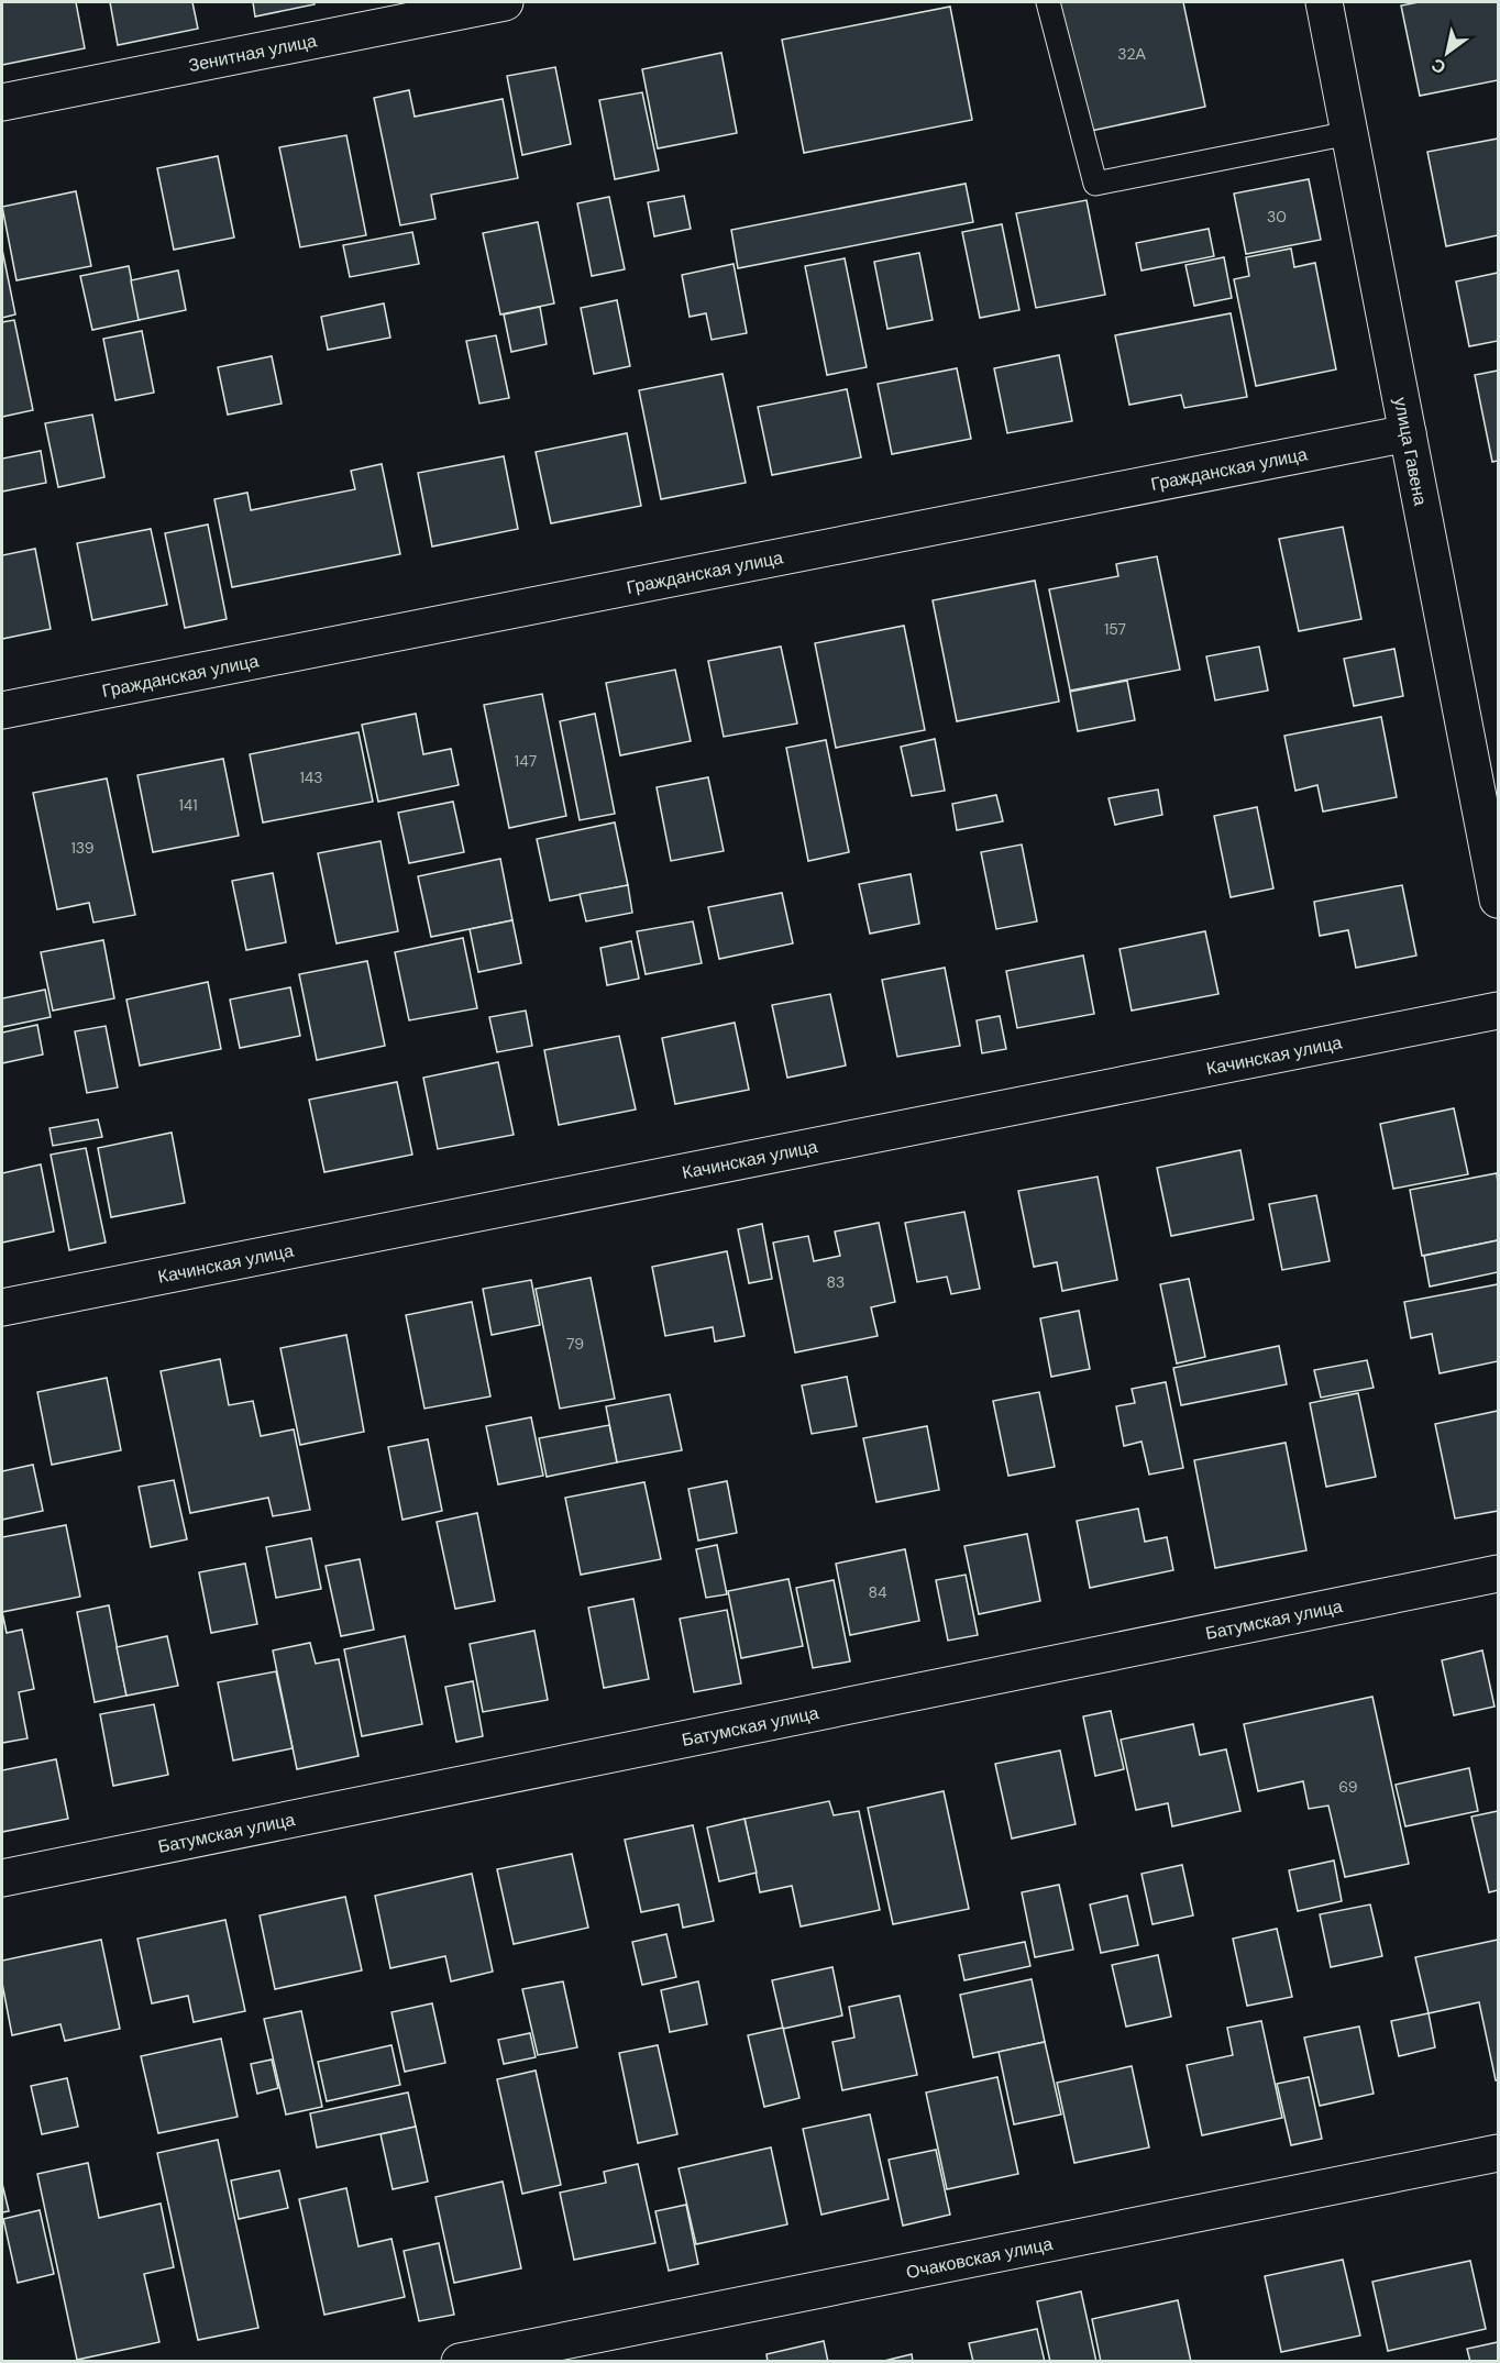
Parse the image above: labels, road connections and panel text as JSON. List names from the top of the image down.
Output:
{
  "streets": {
    "street": [
      "Зенитная улица",
      "улица Гавена",
      "Гражданская улица",
      "Качинская улица",
      "Батумская улица",
      "Очаковская улица"
    ]
  },
  "crossings": [
    ["улица Гавена", "Гражданская улица"]
  ],
  "house_numbers": [
    "32А",
    "30",
    "157",
    "147",
    "143",
    "141",
    "139",
    "83",
    "79",
    "84",
    "69"
  ],
  "north": "bottom left"
}
